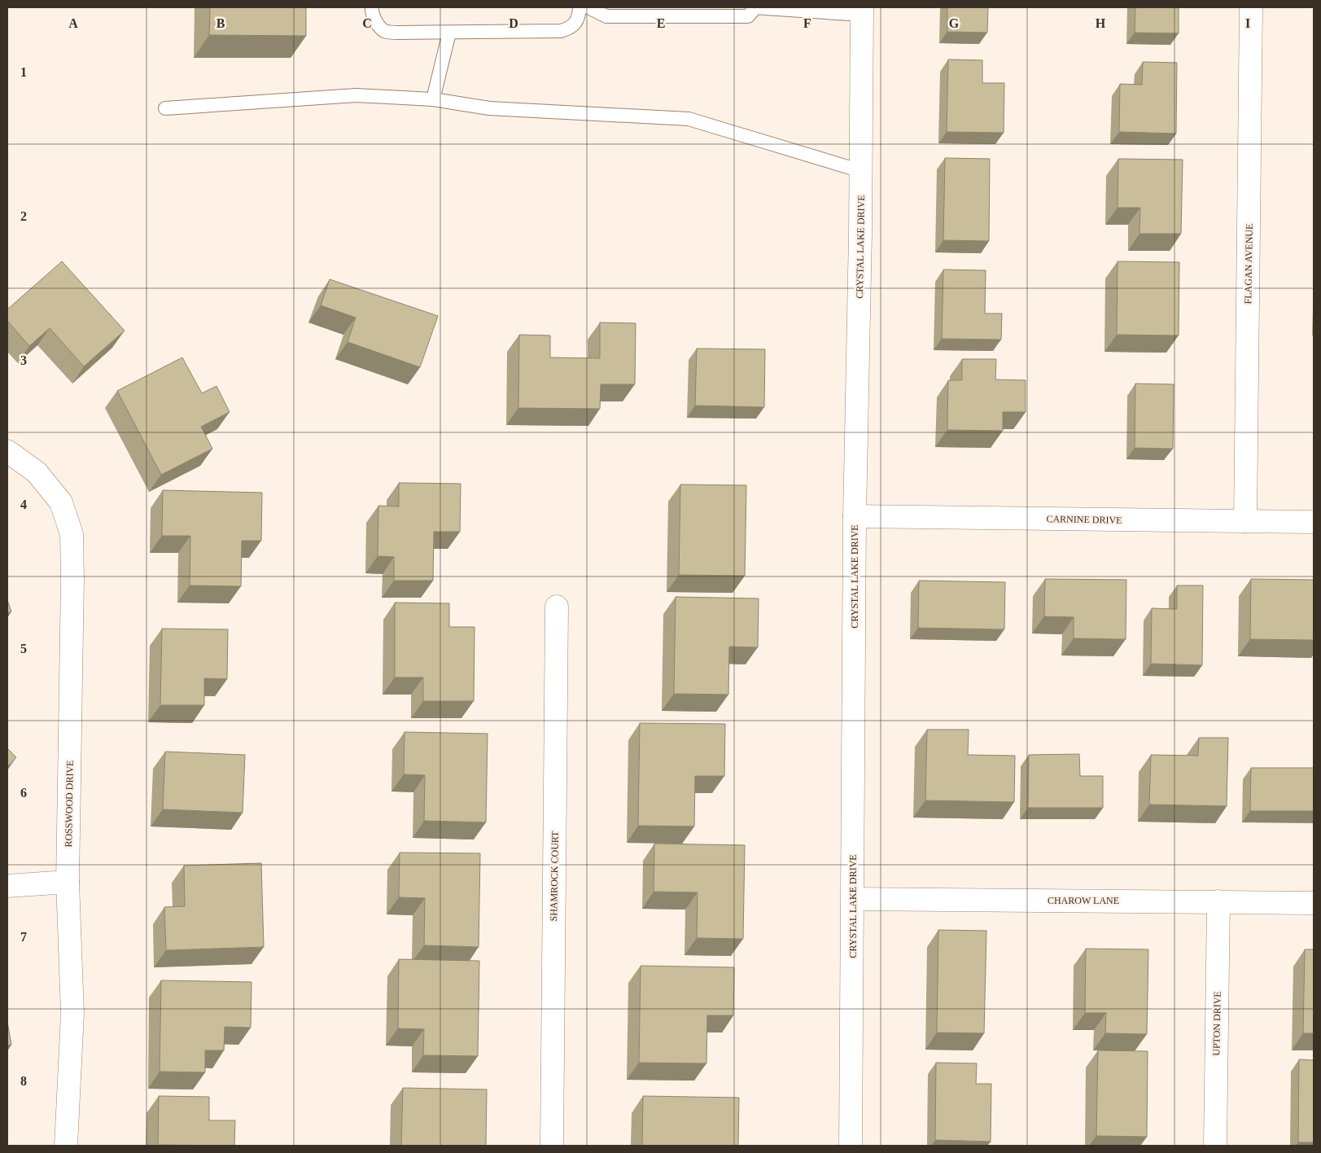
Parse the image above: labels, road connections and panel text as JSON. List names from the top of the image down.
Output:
{
  "streets": {
    "street": [
      "CRYSTAL LAKE DRIVE",
      "FLAGAN AVENUE",
      "CARNINE DRIVE",
      "ROSSWOOD DRIVE",
      "SHAMROCK COURT",
      "CHAROW LANE",
      "UPTON DRIVE"
    ]
  },
  "crossings": [
    ["CRYSTAL LAKE DRIVE", "CARNINE DRIVE"],
    ["CRYSTAL LAKE DRIVE", "CHAROW LANE"],
    ["FLAGAN AVENUE", "CARNINE DRIVE"],
    ["CHAROW LANE", "UPTON DRIVE"]
  ],
  "grid": {
    "columns": [
      "A",
      "B",
      "C",
      "D",
      "E",
      "F",
      "G",
      "H",
      "I"
    ],
    "rows": [
      "1",
      "2",
      "3",
      "4",
      "5",
      "6",
      "7",
      "8"
    ]
  }
}
